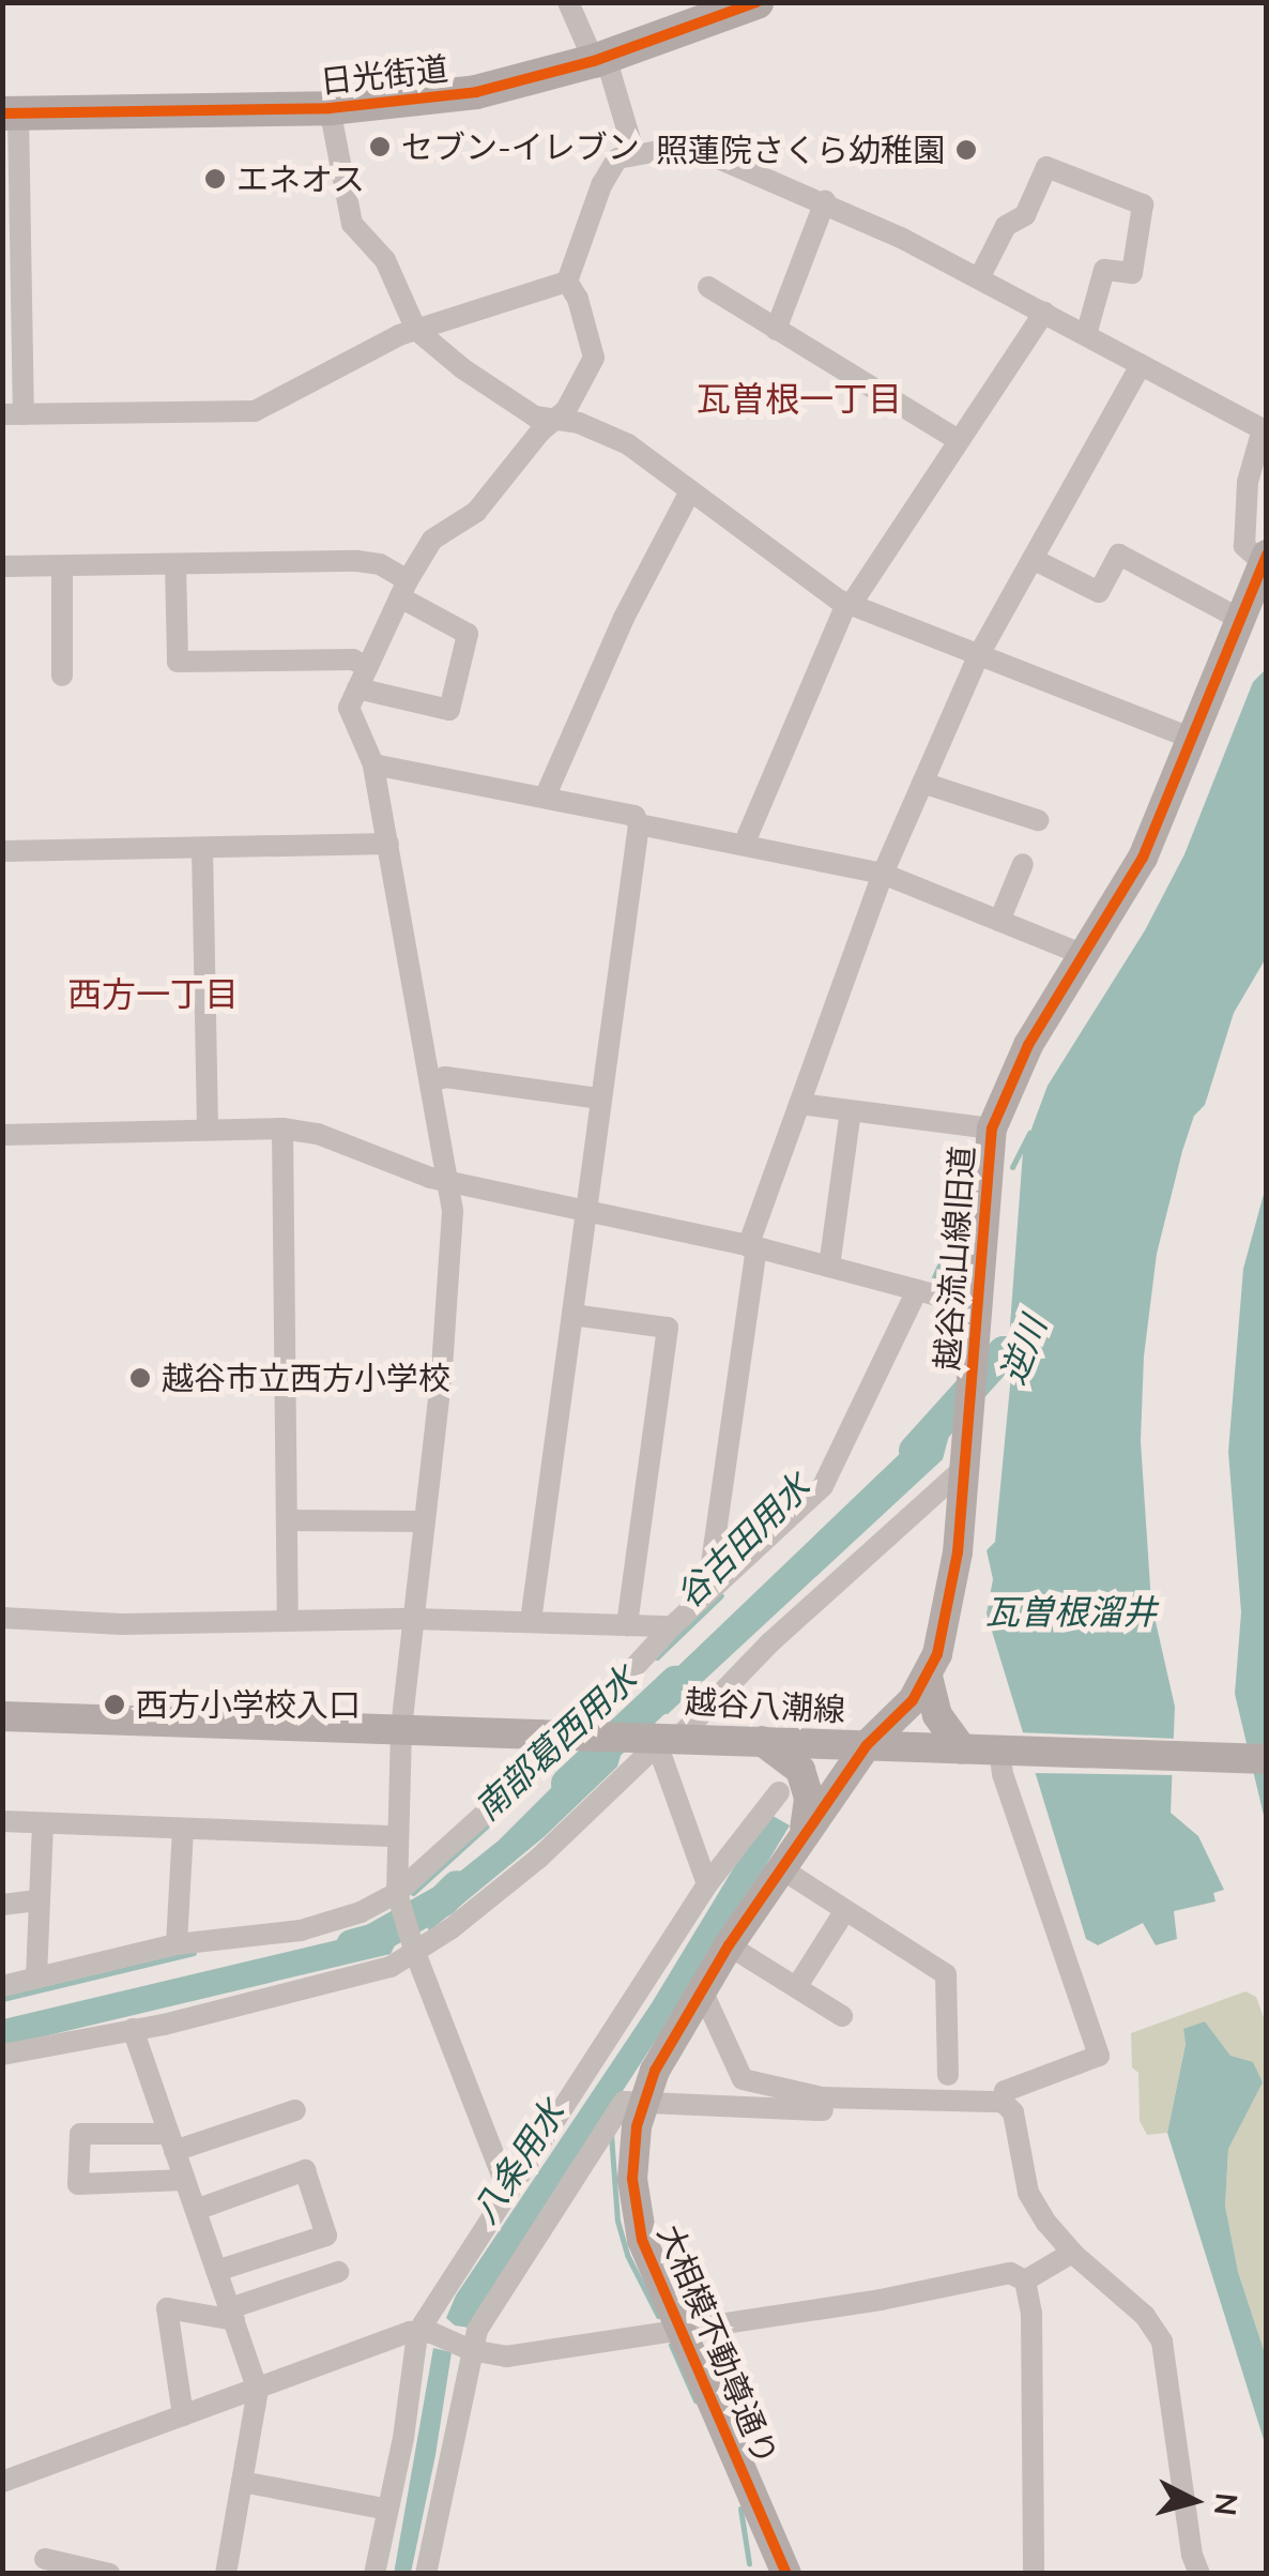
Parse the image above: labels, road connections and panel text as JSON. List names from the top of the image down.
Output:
{
  "streets": {
    "main road": ["日光街道"],
    "street": ["越谷流山線旧道", "越谷八潮線", "大相模不動尊通り"]
  },
  "crossings": [
    ["越谷流山線旧道", "越谷八潮線"],
    ["越谷流山線旧道", "大相模不動尊通り"],
    ["越谷八潮線", "大相模不動尊通り"]
  ],
  "districts": ["瓦曽根一丁目", "西方一丁目"],
  "water": [
    "逆川",
    "谷古田用水",
    "瓦曽根溜井",
    "南部葛西用水",
    "八条用水"
  ],
  "places": [
    "セブン-イレブン",
    "照蓮院さくら幼稚園",
    "エネオス",
    "越谷市立西方小学校",
    "西方小学校入口"
  ],
  "north": "right"
}
